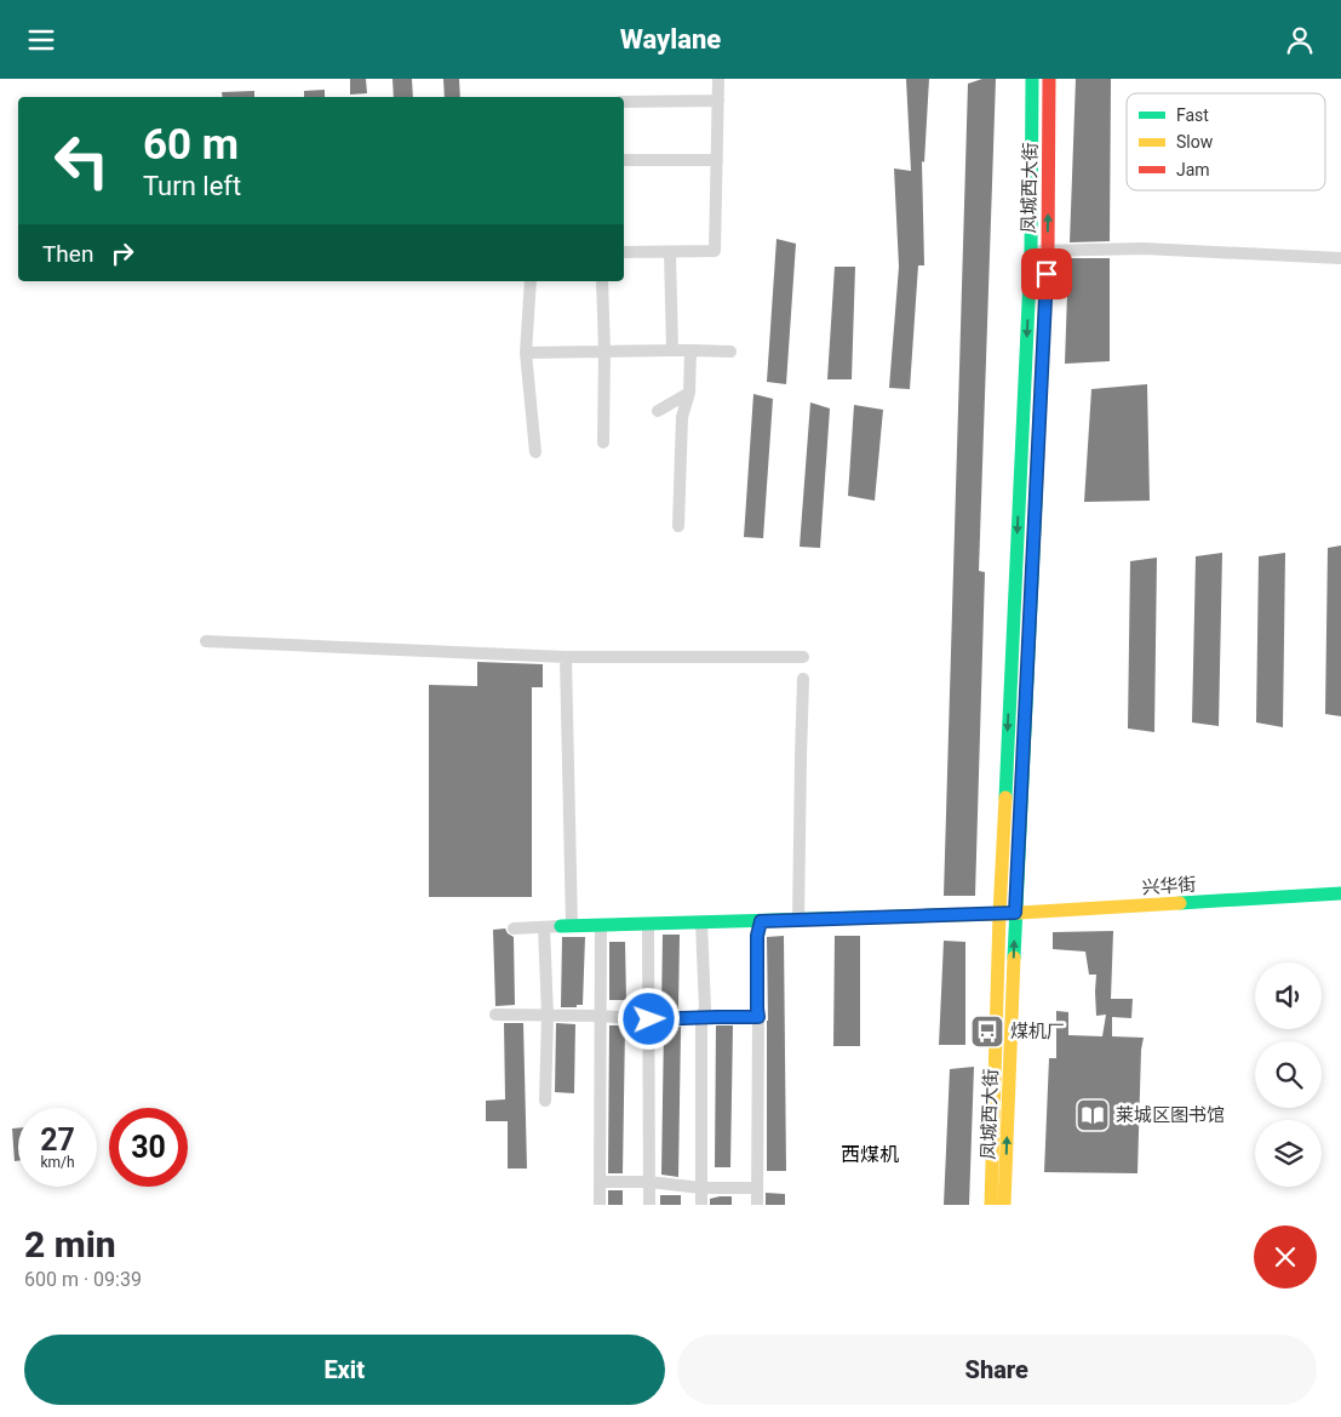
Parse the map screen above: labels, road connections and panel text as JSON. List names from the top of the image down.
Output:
{
  "streets": {
    "main road": ["凤城西大街", "兴华街"]
  },
  "crossings": [
    ["凤城西大街", "兴华街"]
  ],
  "districts": ["西煤机"],
  "places": {
    "bus stop": ["煤机厂"],
    "library": ["莱城区图书馆"]
  },
  "legend": ["Fast", "Slow", "Jam"],
  "page": {
    "header": "Waylane",
    "turn": ["60 m", "Turn left"],
    "then": "Then",
    "speed": "27 km/h",
    "limit": "30",
    "heading": ["2 min", "600 m · 09:39"],
    "buttons": ["Exit", "Share"]
  }
}
